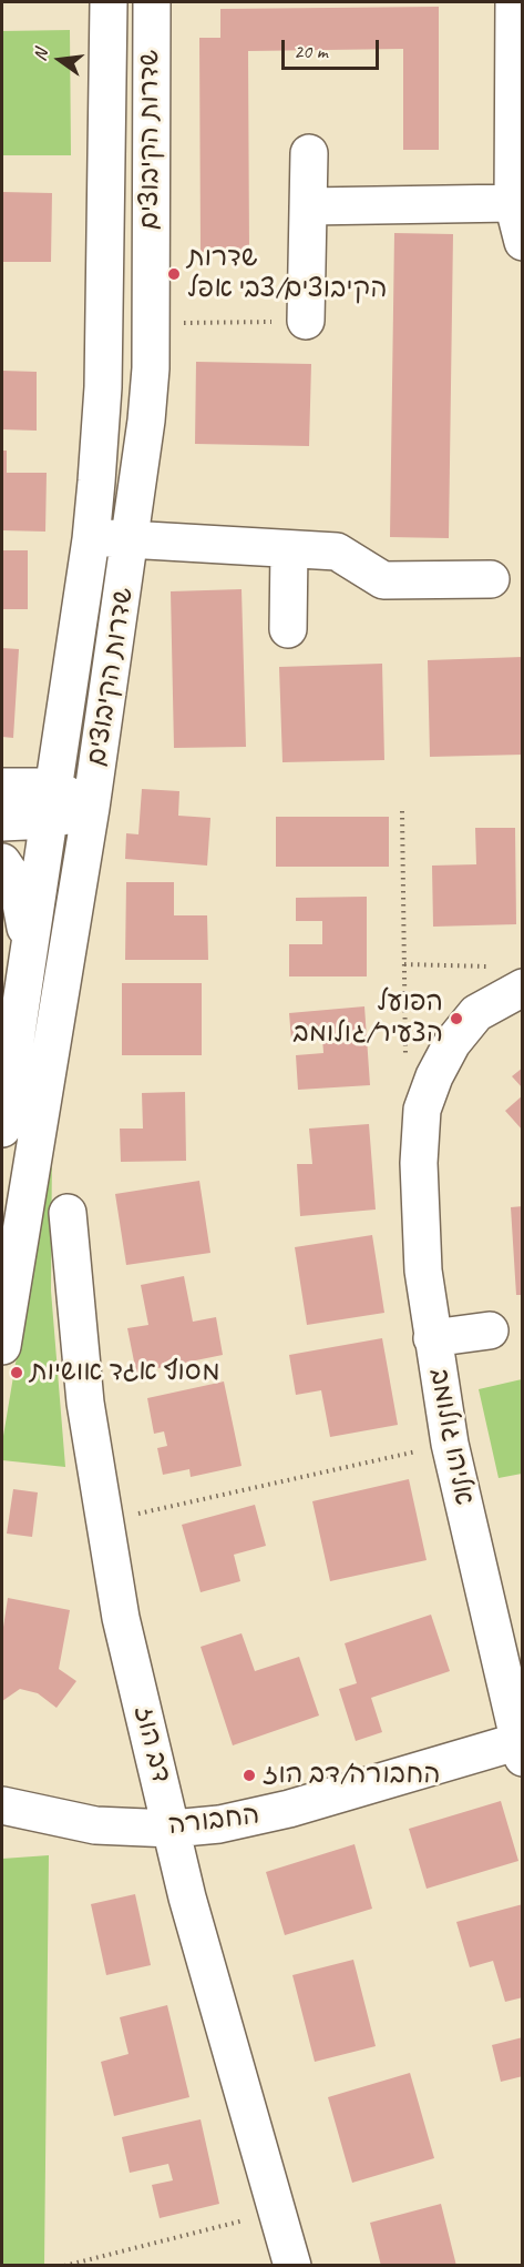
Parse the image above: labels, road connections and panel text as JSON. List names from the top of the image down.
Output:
{
  "streets": {
    "street": [
      "שדרות הקיבוצים",
      "אליהו גולומב",
      "דב הוז",
      "החבורה"
    ]
  },
  "crossings": [
    ["אליהו גולומב", "החבורה"],
    ["דב הוז", "החבורה"]
  ],
  "places": [
    "שדרות הקיבוצים/צבי אפל",
    "הפועל הצעיר/גולומב",
    "מסוף אגד אושיות",
    "החבורה/דב הוז"
  ],
  "scale_bar": "20 m",
  "north": "left"
}
